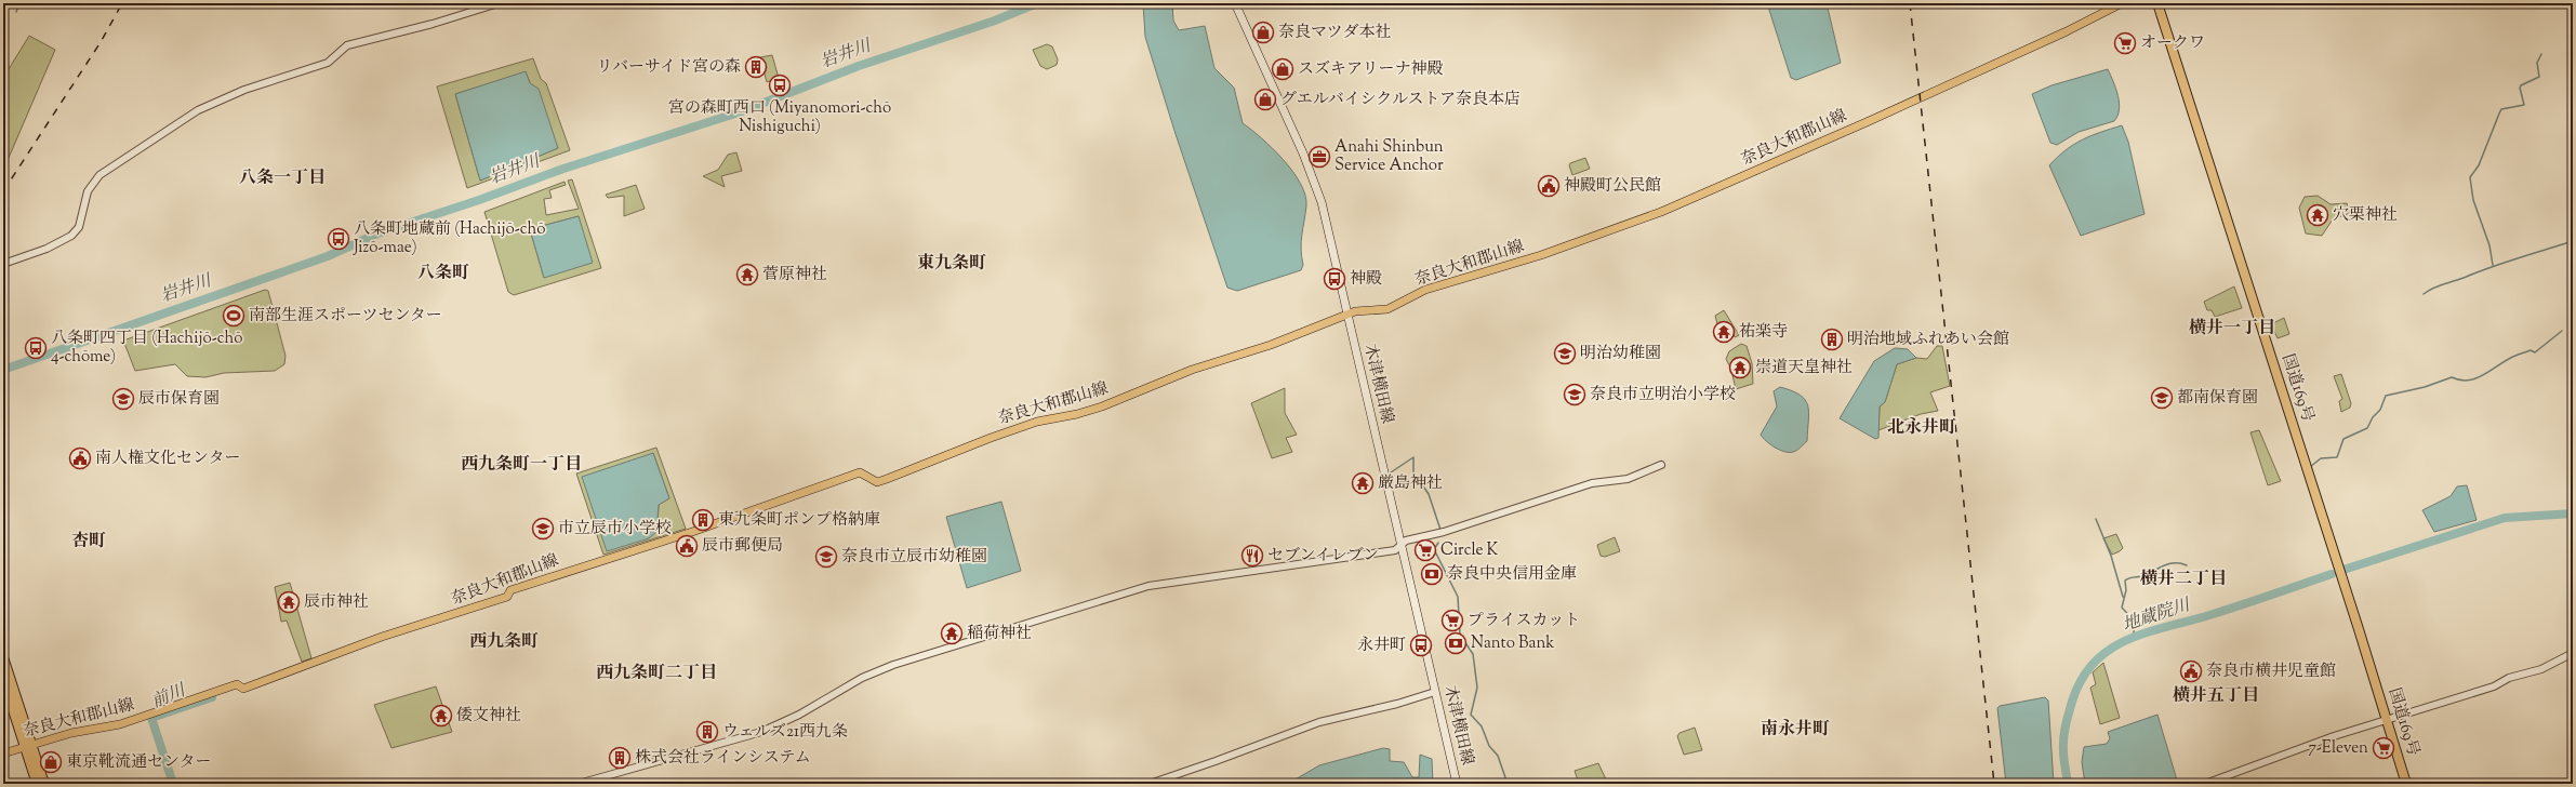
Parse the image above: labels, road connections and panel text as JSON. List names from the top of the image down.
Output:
{
  "streets": {
    "highway": ["国道169号"],
    "main road": ["奈良大和郡山線", "木津横田線"]
  },
  "crossings": [
    ["奈良大和郡山線", "木津横田線"]
  ],
  "districts": [
    "八条一丁目",
    "東九条町",
    "八条町",
    "横井一丁目",
    "北永井町",
    "西九条町一丁目",
    "杏町",
    "横井二丁目",
    "西九条町",
    "西九条町二丁目",
    "横井五丁目",
    "南永井町"
  ],
  "water": ["岩井川", "地蔵院川", "前川"],
  "places": {
    "shop": [
      "奈良マツダ本社",
      "スズキアリーナ神殿",
      "グエルバイシクルストア奈良本店",
      "東京靴流通センター"
    ],
    "supermarket": [
      "オークワ",
      "Circle K",
      "プライスカット",
      "7-Eleven"
    ],
    "building": [
      "リバーサイド宮の森",
      "明治地域ふれあい会館",
      "東九条町ポンプ格納庫",
      "ウェルズ21西九条",
      "株式会社ラインシステム"
    ],
    "bus stop": [
      "宮の森町西口 (Miyanomori-chō Nishiguchi)",
      "八条町地蔵前 (Hachijō-chō Jizō-mae)",
      "神殿",
      "八条町四丁目 (Hachijō-chō 4-chōme)",
      "永井町"
    ],
    "office": ["Anahi Shinbun Service Anchor"],
    "public building": [
      "神殿町公民館",
      "南人権文化センター",
      "辰市郵便局",
      "奈良市横井児童館"
    ],
    "temple": [
      "穴栗神社",
      "菅原神社",
      "祐楽寺",
      "崇道天皇神社",
      "厳島神社",
      "辰市神社",
      "稲荷神社",
      "倭文神社"
    ],
    "sports": ["南部生涯スポーツセンター"],
    "school or university": [
      "明治幼稚園",
      "奈良市立明治小学校",
      "都南保育園",
      "辰市保育園",
      "市立辰市小学校",
      "奈良市立辰市幼稚園"
    ],
    "restaurant": ["セブンイレブン"],
    "bank": ["奈良中央信用金庫", "Nanto Bank"]
  }
}
